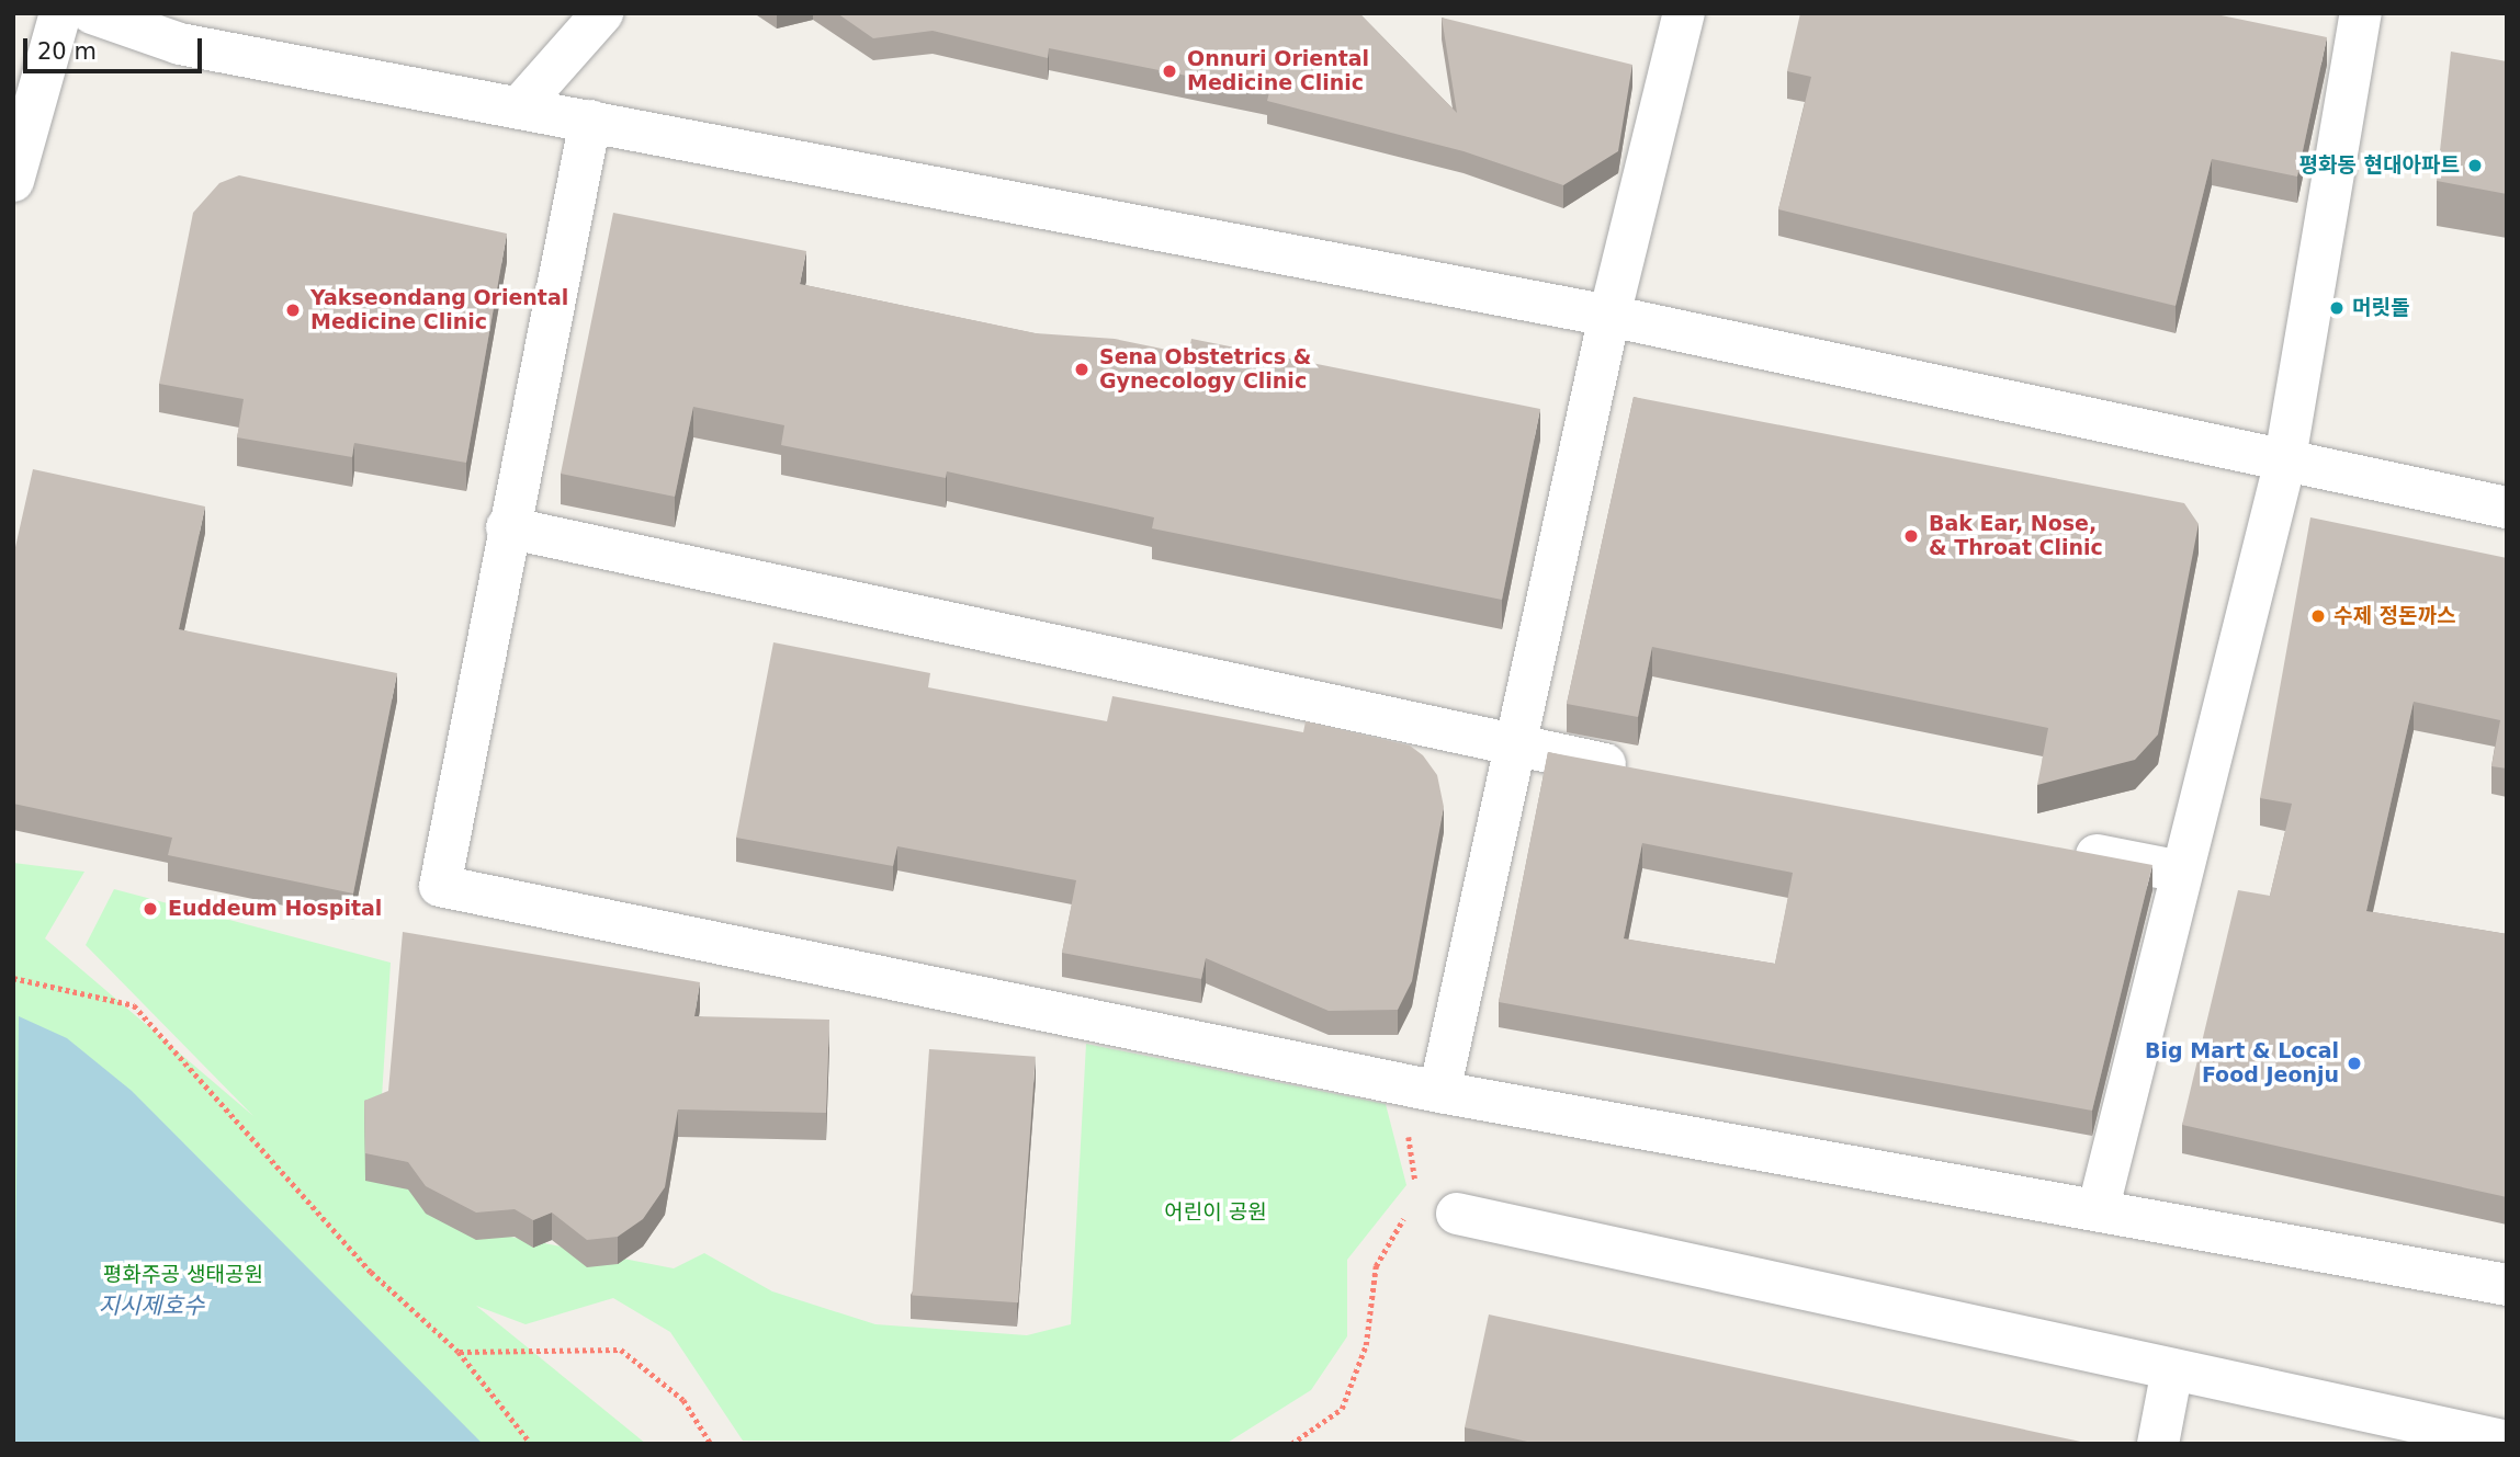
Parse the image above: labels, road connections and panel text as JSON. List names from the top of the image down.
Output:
{
  "water": ["지시제호수"],
  "parks": ["어린이 공원", "평화주공 생태공원"],
  "places": [
    "Onnuri Oriental Medicine Clinic",
    "평화동 현대아파트",
    "머릿돌",
    "Yakseondang Oriental Medicine Clinic",
    "Sena Obstetrics & Gynecology Clinic",
    "Bak Ear, Nose, & Throat Clinic",
    "수제 정돈까스",
    "Euddeum Hospital",
    "Big Mart & Local Food Jeonju"
  ],
  "scale_bar": "20 m"
}
